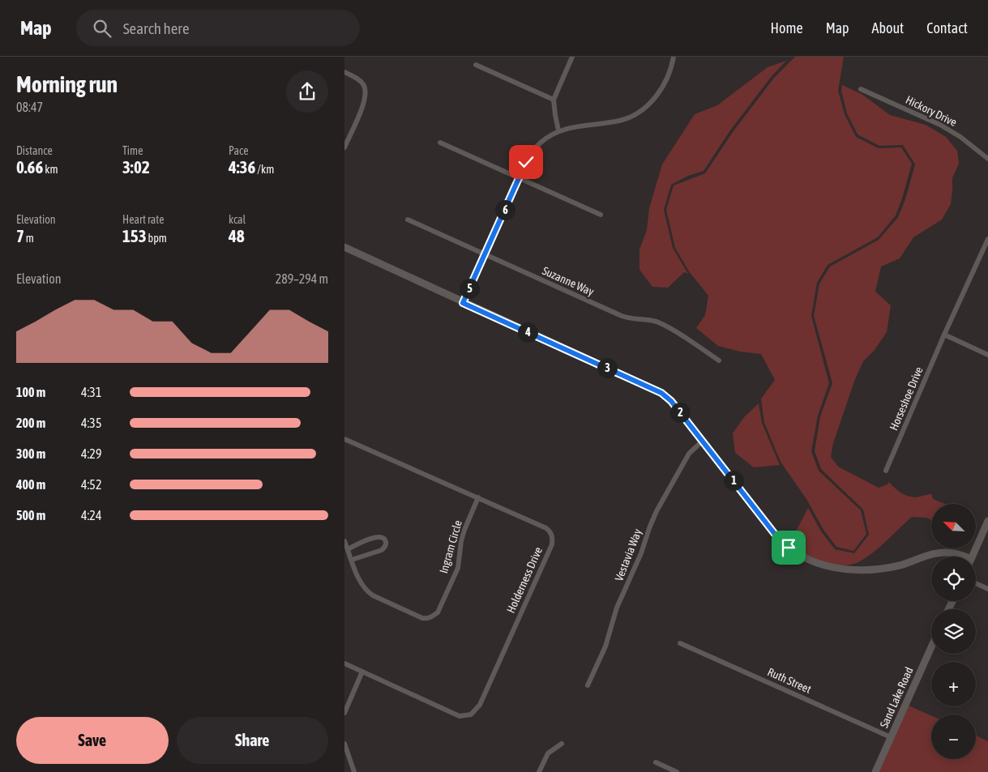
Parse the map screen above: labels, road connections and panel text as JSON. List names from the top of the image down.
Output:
{
  "streets": {
    "street": [
      "Hickory Drive",
      "Suzanne Way",
      "Horseshoe Drive",
      "Ingram Circle",
      "Vestavia Way",
      "Holderness Drive",
      "Ruth Street",
      "Sand Lake Road"
    ]
  },
  "crossings": [
    ["Ingram Circle", "Holderness Drive"],
    ["Ruth Street", "Sand Lake Road"]
  ],
  "north": "top left",
  "page": {
    "header": "Map",
    "search": "Search here",
    "nav": [
      "Home",
      "Map",
      "About",
      "Contact"
    ],
    "heading": ["Morning run", "08:47"],
    "stats": [
      ["Distance", "0.66 km"],
      ["Time", "3:02"],
      ["Pace", "4:36 /km"],
      ["Elevation", "7 m"],
      ["Heart rate", "153 bpm"],
      ["kcal", "48"]
    ],
    "pins": [
      "6",
      "5",
      "4",
      "3",
      "2",
      "1"
    ],
    "chart": ["Elevation", "289–294 m"],
    "list": [
      {
        "name": "100 m",
        "note": "4:31"
      },
      {
        "name": "200 m",
        "note": "4:35"
      },
      {
        "name": "300 m",
        "note": "4:29"
      },
      {
        "name": "400 m",
        "note": "4:52"
      },
      {
        "name": "500 m",
        "note": "4:24"
      }
    ],
    "map_buttons": ["+", "−"],
    "buttons": ["Save", "Share"]
  }
}
